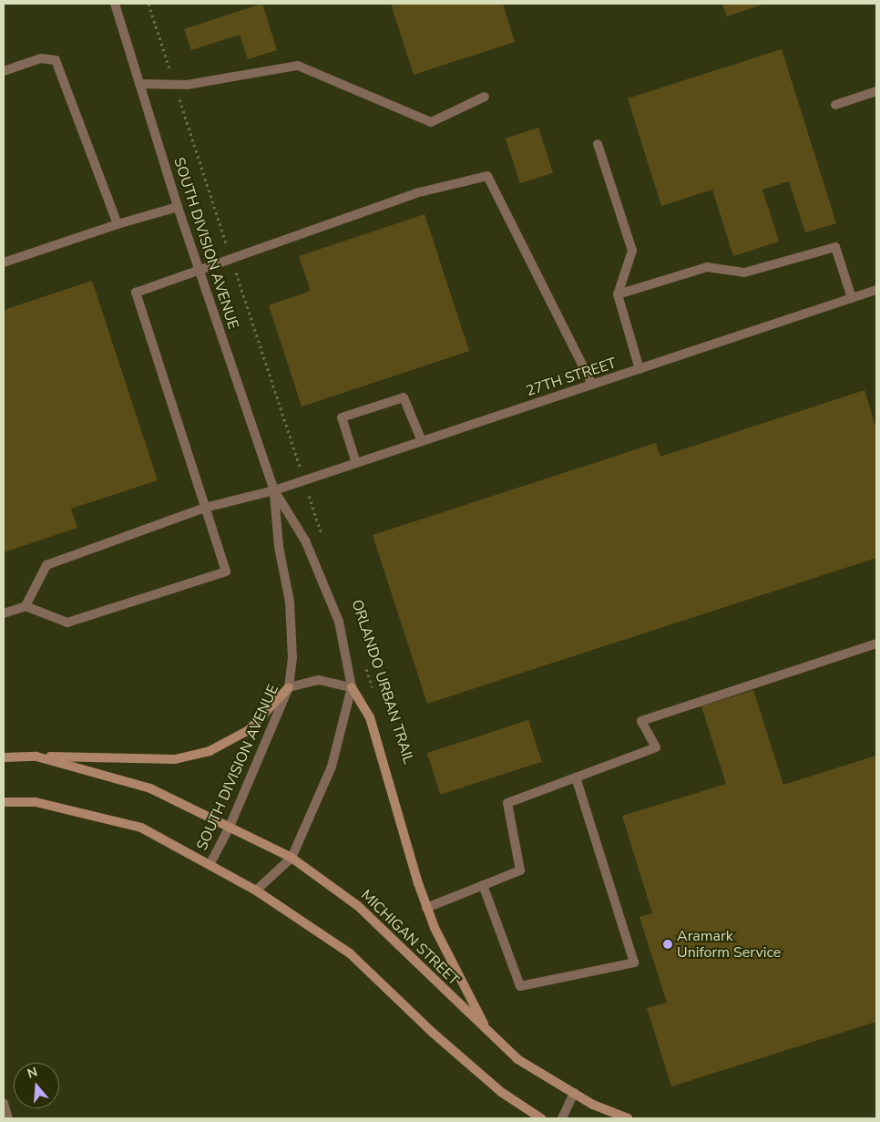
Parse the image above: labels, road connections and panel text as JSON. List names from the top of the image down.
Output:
{
  "streets": {
    "main road": ["MICHIGAN STREET"],
    "street": ["SOUTH DIVISION AVENUE", "27TH STREET"],
    "path": ["ORLANDO URBAN TRAIL"]
  },
  "crossings": [
    ["SOUTH DIVISION AVENUE", "27TH STREET"],
    ["SOUTH DIVISION AVENUE", "MICHIGAN STREET"]
  ],
  "places": ["Aramark Uniform Service"],
  "north": "top"
}
